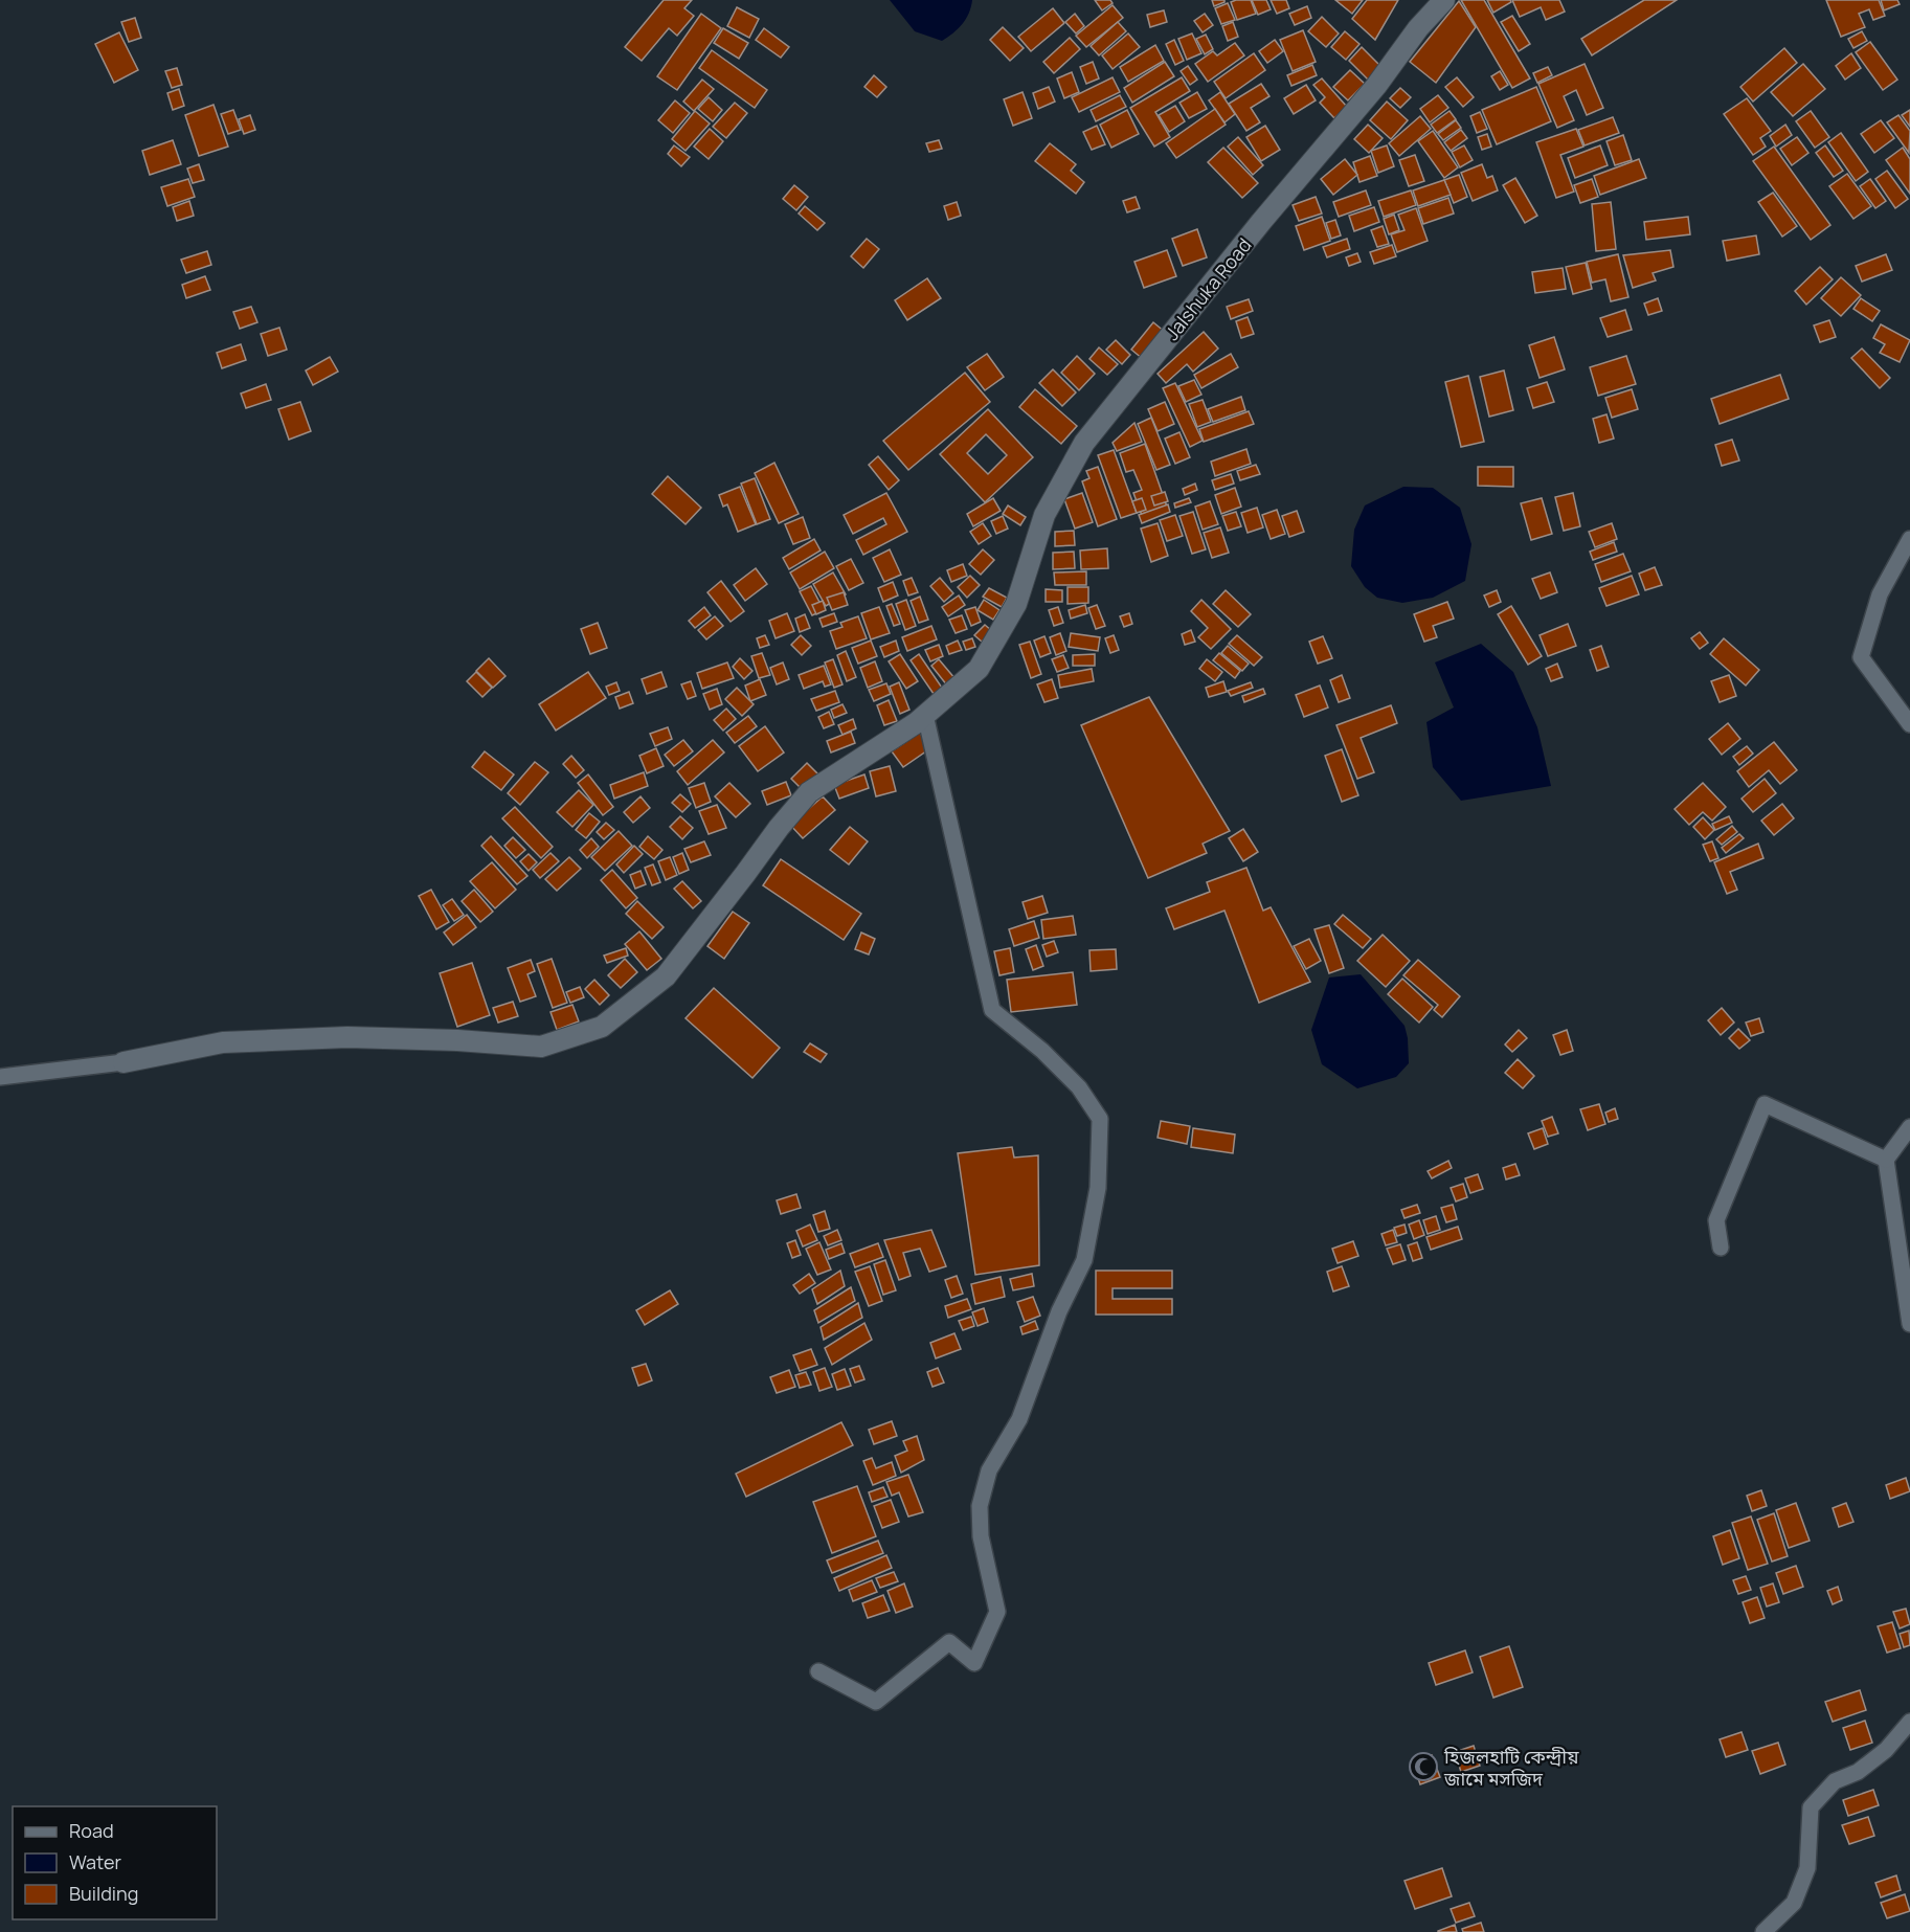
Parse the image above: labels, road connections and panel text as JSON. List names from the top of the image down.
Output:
{
  "streets": {
    "street": ["Jalshuka Road"]
  },
  "places": {
    "mosque": ["হিজলহাটি কেন্দ্রীয় জামে মসজিদ"]
  },
  "legend": ["Road", "Water", "Building"]
}
